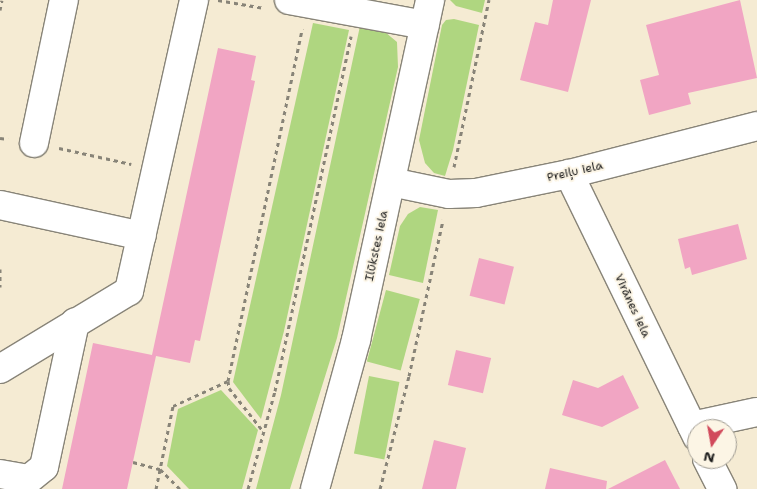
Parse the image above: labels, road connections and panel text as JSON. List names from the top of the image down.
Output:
{
  "streets": {
    "street": ["Preiļu iela", "Ilūkstes iela", "Virānes iela"]
  },
  "crossings": [
    ["Preiļu iela", "Ilūkstes iela"],
    ["Preiļu iela", "Virānes iela"]
  ],
  "north": "bottom"
}
